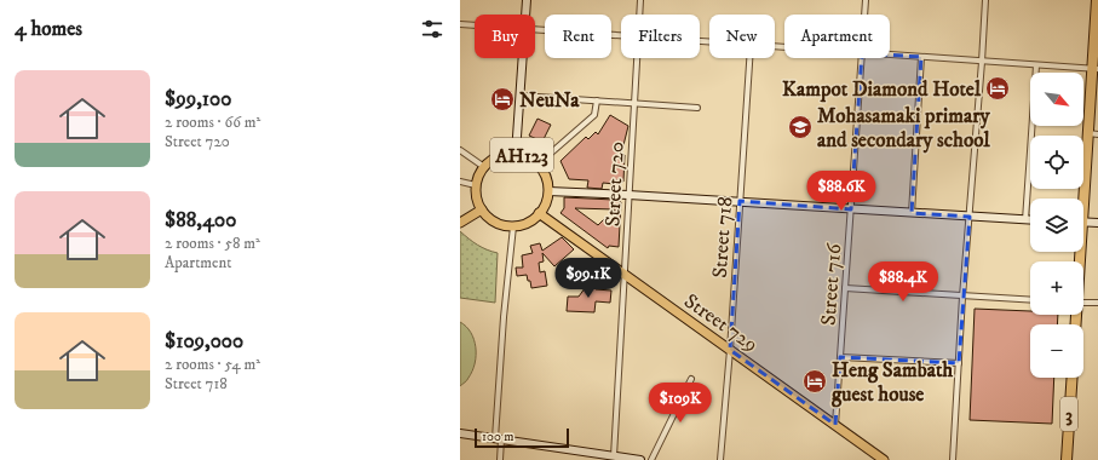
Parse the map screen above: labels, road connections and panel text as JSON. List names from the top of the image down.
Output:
{
  "streets": {
    "highway": ["3"],
    "main road": ["AH123", "Street 729"],
    "street": ["Street 720", "Street 718", "Street 716"]
  },
  "crossings": [
    ["AH123", "Street 729"],
    ["Street 720", "Street 729"],
    ["Street 718", "Street 729"],
    ["Street 716", "Street 729"]
  ],
  "places": {
    "hotel": ["Kampot Diamond Hotel", "NeuNa", "Heng Sambath guest house"],
    "school or university": ["Mohasamaki primary and secondary school"]
  },
  "scale_bar": "100 m",
  "north": "bottom right",
  "page": {
    "heading": "4 homes",
    "chip": [
      "Buy",
      "Rent",
      "Filters",
      "New",
      "Apartment"
    ],
    "list": [
      {
        "name": "$99,100",
        "note": "2 rooms · 66 m² · Street 720"
      },
      {
        "name": "$88,400",
        "note": "2 rooms · 58 m² · Apartment"
      },
      {
        "name": "$109,000",
        "note": "2 rooms · 54 m² · Street 718"
      }
    ],
    "map_buttons": ["+", "−"],
    "price": [
      "$88.6K",
      "$99.1K",
      "$88.4K",
      "$109K"
    ],
    "scale": "100 m"
  }
}
